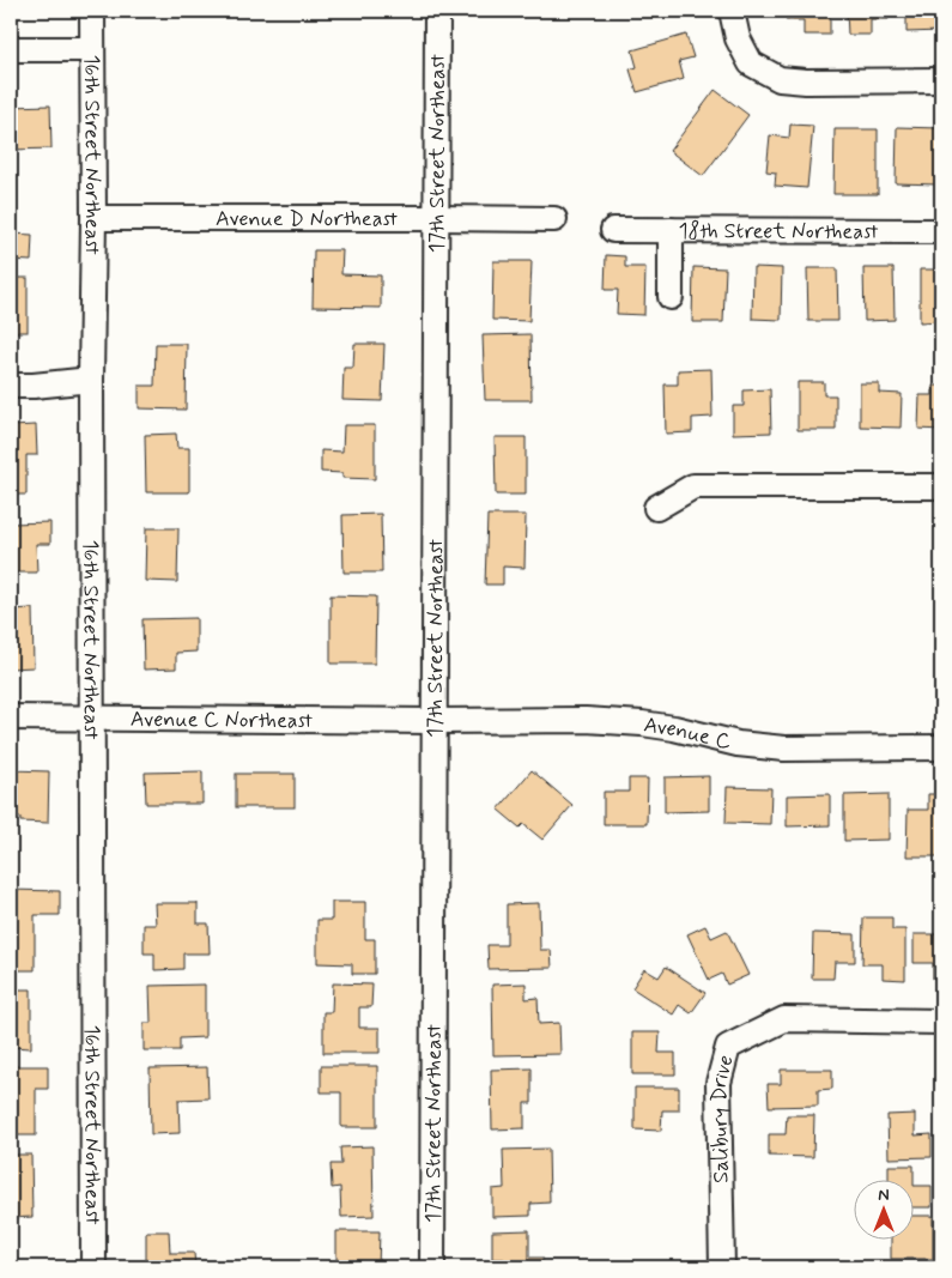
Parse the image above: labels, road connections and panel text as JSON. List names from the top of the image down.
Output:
{
  "streets": {
    "street": [
      "16th Street Northeast",
      "17th Street Northeast",
      "Avenue D Northeast",
      "18th Street Northeast",
      "Avenue C Northeast",
      "Avenue C",
      "Salibury Drive"
    ]
  },
  "crossings": [
    ["16th Street Northeast", "Avenue D Northeast"],
    ["16th Street Northeast", "Avenue C Northeast"],
    ["17th Street Northeast", "Avenue D Northeast"],
    ["17th Street Northeast", "Avenue C Northeast"],
    ["17th Street Northeast", "Avenue C"],
    ["Avenue C Northeast", "Avenue C"]
  ],
  "north": "top"
}
